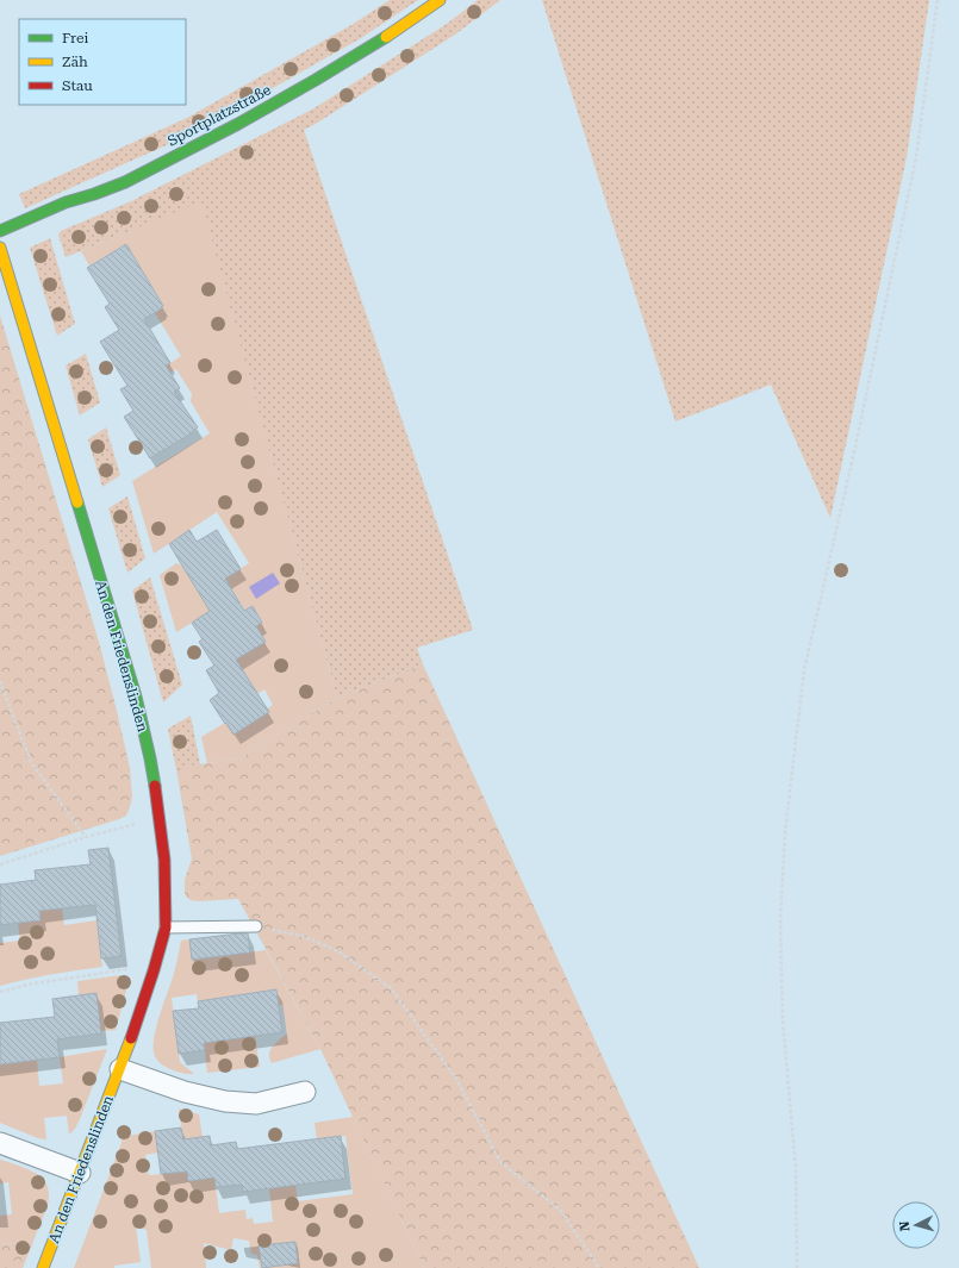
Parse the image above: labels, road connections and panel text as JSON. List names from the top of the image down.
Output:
{
  "streets": {
    "street": ["Sportplatzstraße", "An den Friedenslinden"]
  },
  "legend": ["Frei", "Zäh", "Stau"],
  "north": "left"
}
